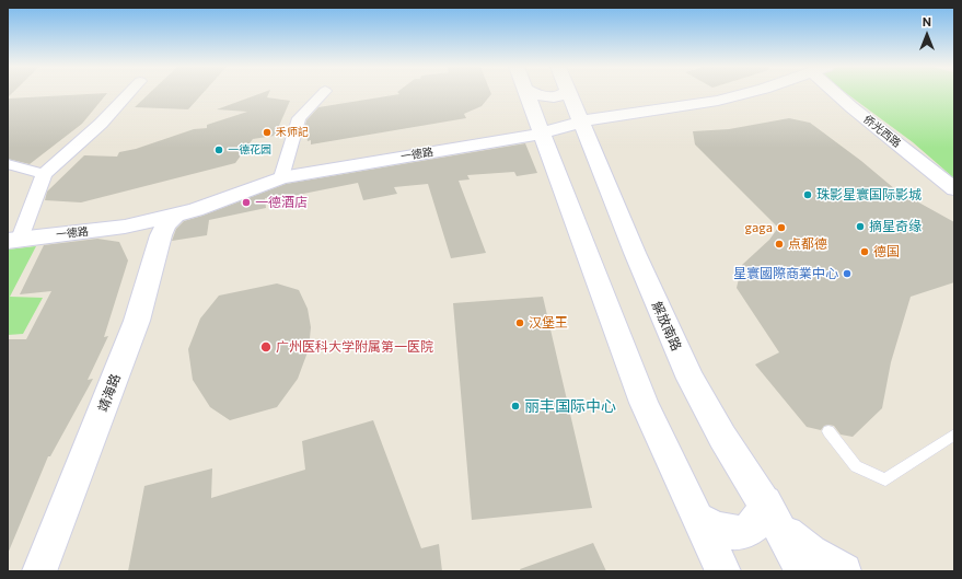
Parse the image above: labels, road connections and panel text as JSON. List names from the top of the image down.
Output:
{
  "streets": {
    "main road": [
      "侨光西路",
      "一德路",
      "解放南路",
      "靖海路"
    ]
  },
  "crossings": [
    ["一德路", "解放南路"],
    ["一德路", "靖海路"]
  ],
  "places": [
    "禾师記",
    "一德花园",
    "珠影星寰国际影城",
    "一德酒店",
    "摘星奇缘",
    "gaga",
    "点都德",
    "德国",
    "星寰國際商業中心",
    "汉堡王",
    "广州医科大学附属第一医院",
    "丽丰国际中心"
  ],
  "north": "top"
}
